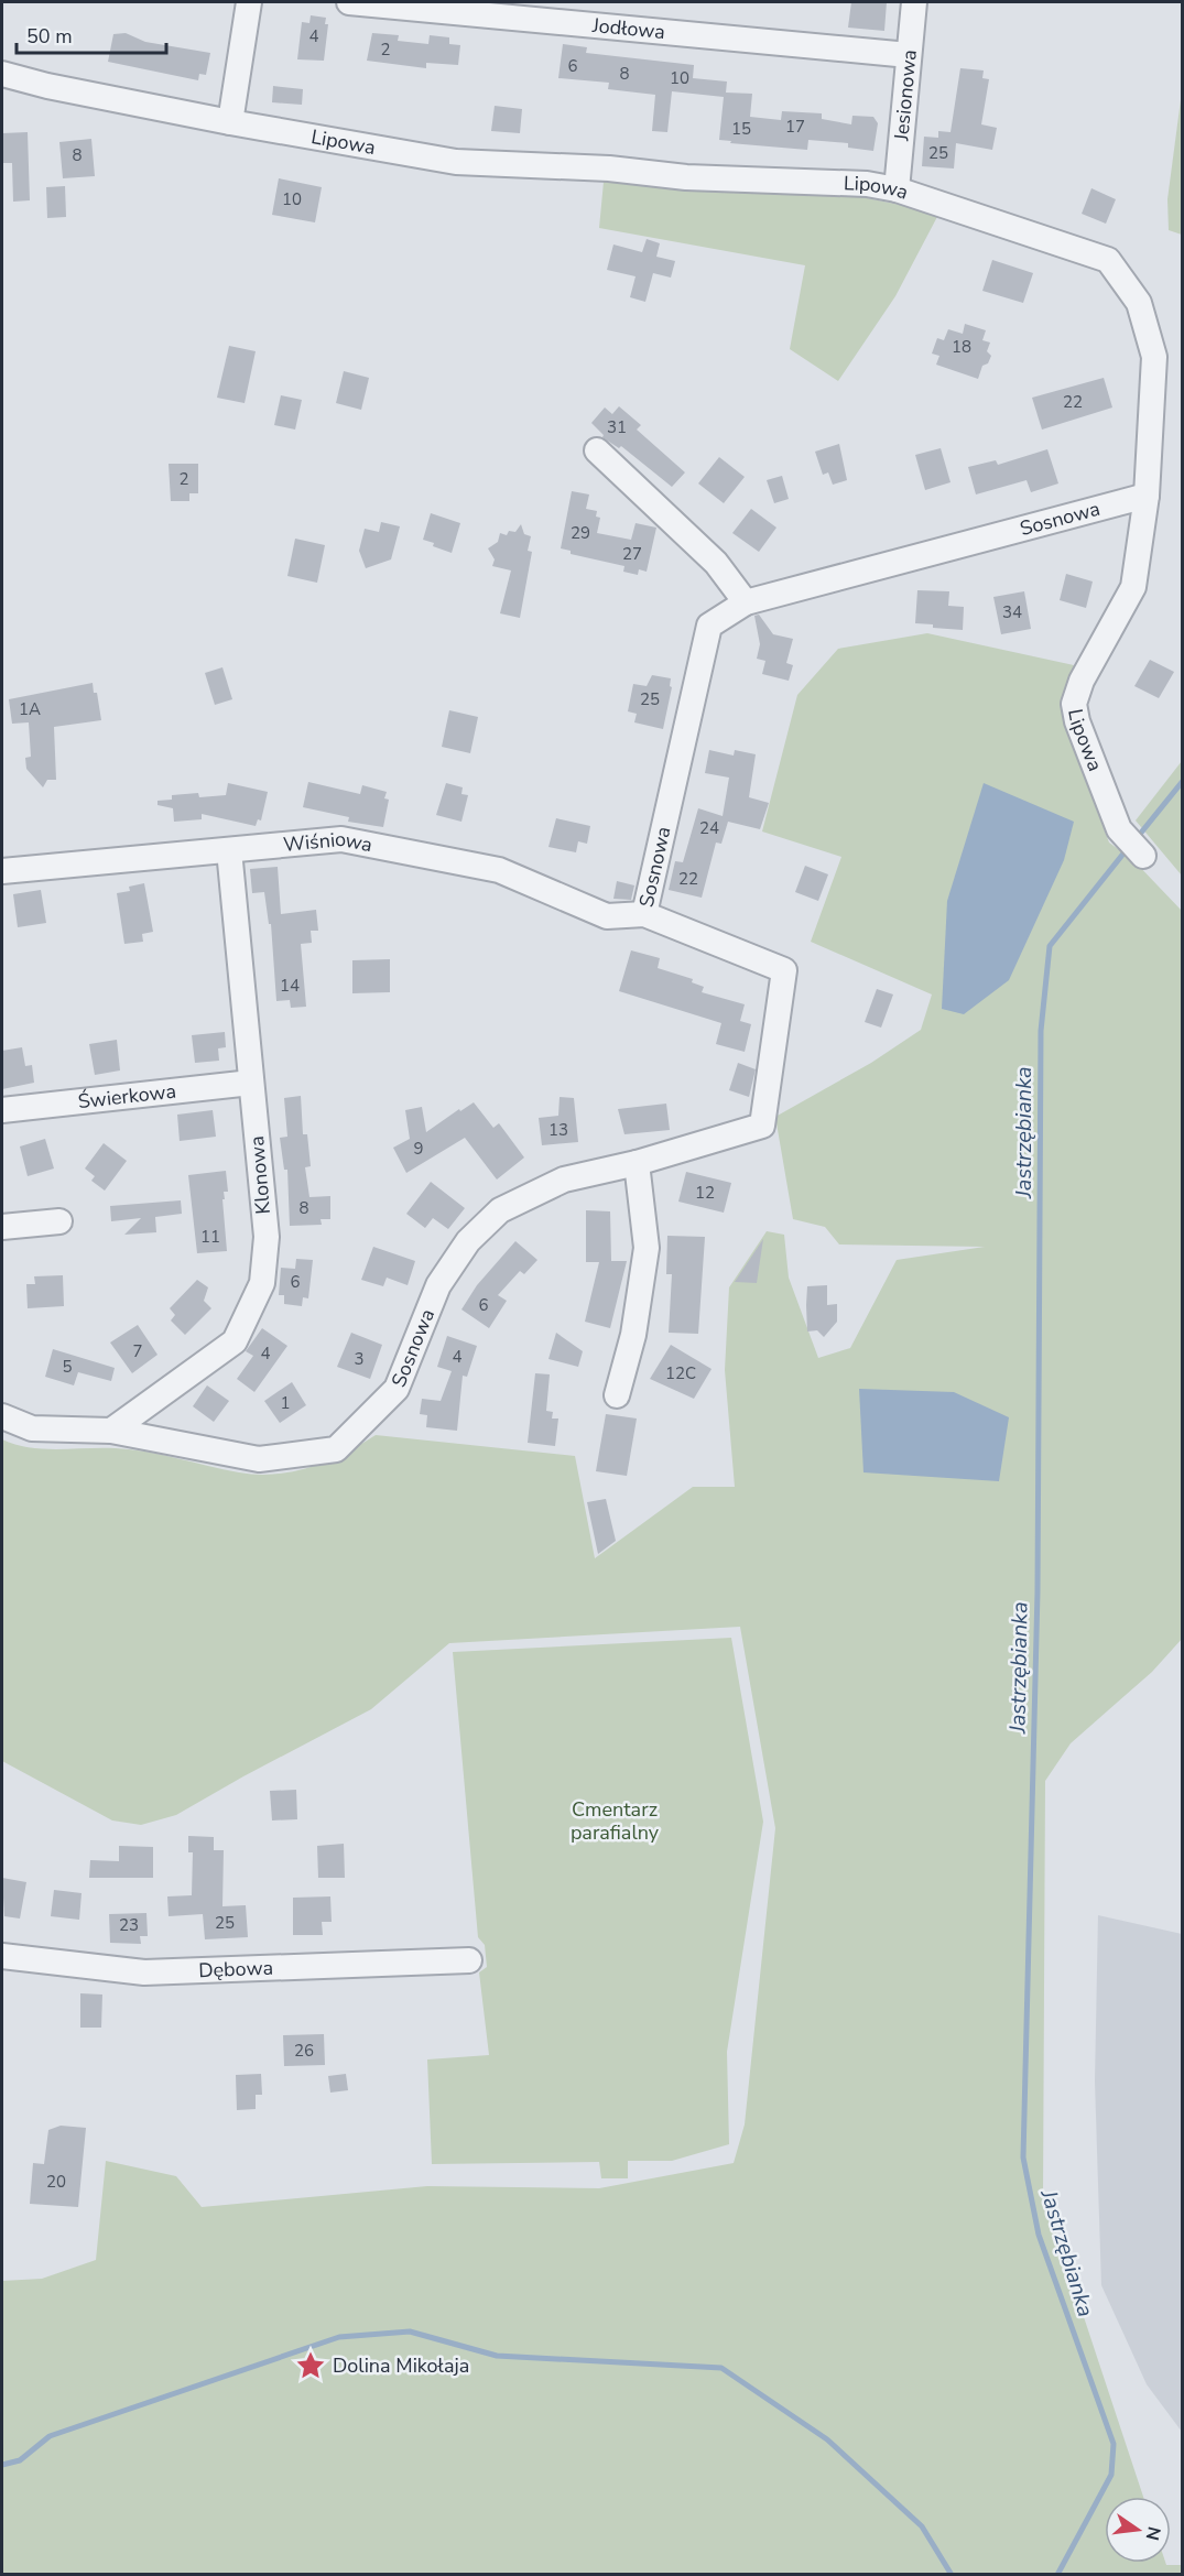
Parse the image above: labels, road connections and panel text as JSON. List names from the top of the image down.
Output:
{
  "streets": {
    "street": [
      "Jodłowa",
      "Jesionowa",
      "Lipowa",
      "Sosnowa",
      "Wiśniowa",
      "Świerkowa",
      "Klonowa",
      "Dębowa"
    ]
  },
  "crossings": [
    ["Jodłowa", "Jesionowa"],
    ["Jesionowa", "Lipowa"],
    ["Lipowa", "Sosnowa"],
    ["Sosnowa", "Wiśniowa"],
    ["Sosnowa", "Klonowa"],
    ["Wiśniowa", "Klonowa"],
    ["Świerkowa", "Klonowa"]
  ],
  "water": ["Jastrzębianka"],
  "parks": ["Cmentarz parafialny"],
  "places": {
    "place": ["Dolina Mikołaja"]
  },
  "house_numbers": [
    "4",
    "2",
    "6",
    "8",
    "10",
    "17",
    "15",
    "25",
    "8",
    "10",
    "18",
    "22",
    "31",
    "2",
    "29",
    "27",
    "34",
    "25",
    "1A",
    "24",
    "22",
    "14",
    "13",
    "9",
    "12",
    "8",
    "11",
    "6",
    "6",
    "7",
    "4",
    "4",
    "3",
    "5",
    "12C",
    "1",
    "25",
    "23",
    "26",
    "20"
  ],
  "scale_bar": "50 m",
  "north": "right"
}
